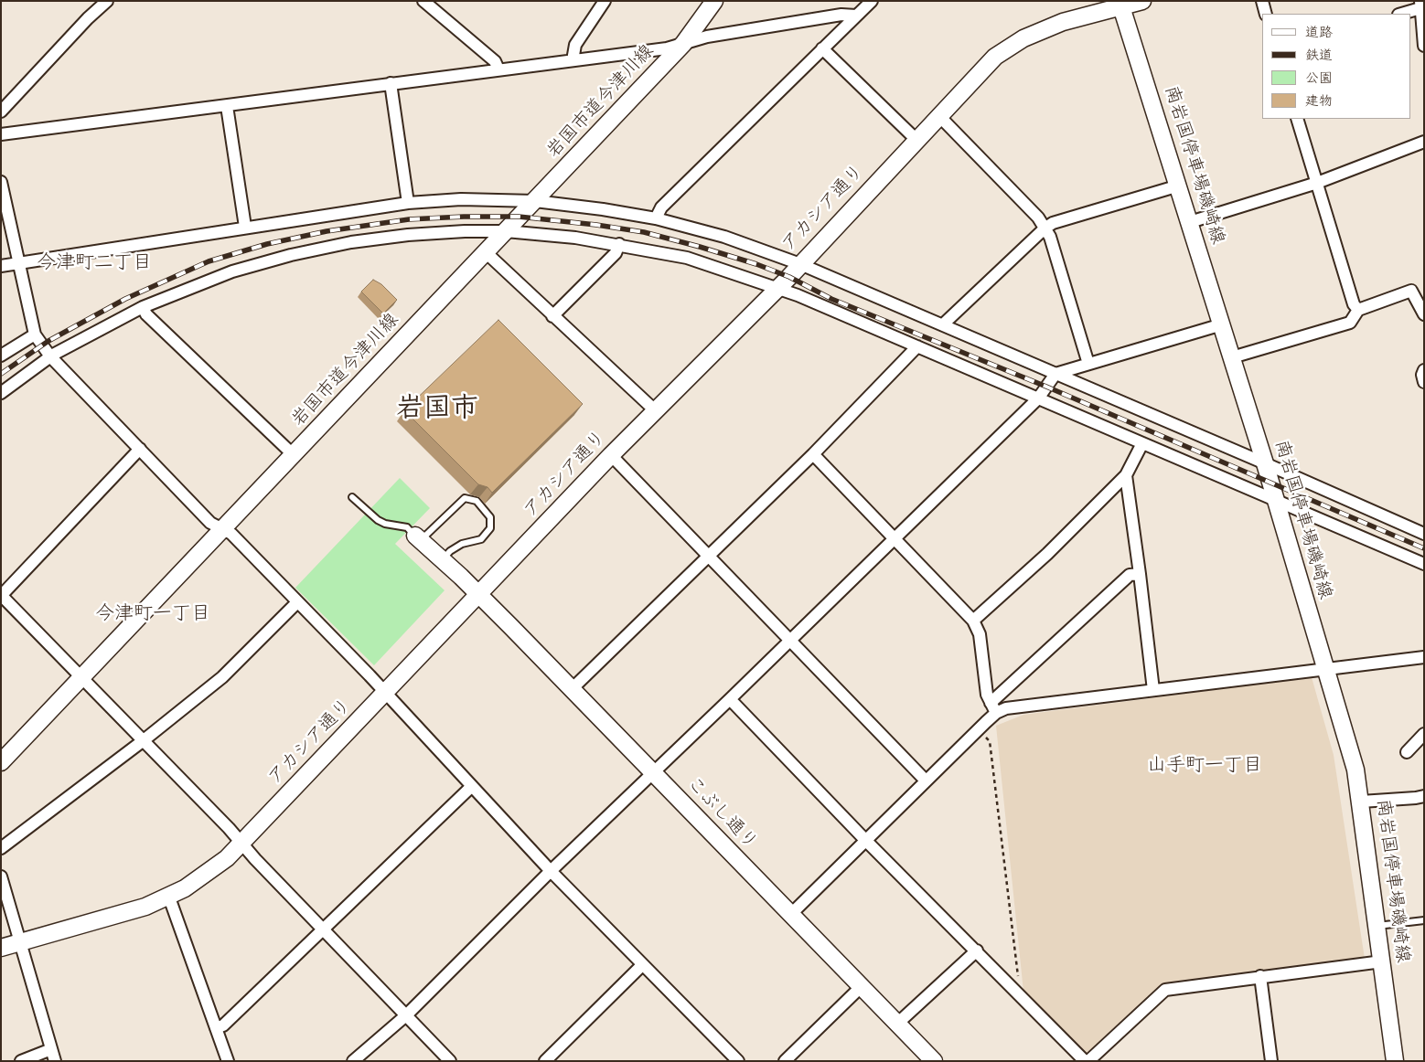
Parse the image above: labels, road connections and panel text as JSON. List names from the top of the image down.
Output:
{
  "streets": {
    "street": [
      "岩国市道今津川線",
      "南岩国停車場磯崎線",
      "アカシア通り",
      "こぶし通り"
    ]
  },
  "crossings": [
    ["南岩国停車場磯崎線", "アカシア通り"],
    ["アカシア通り", "こぶし通り"]
  ],
  "districts": [
    "今津町二丁目",
    "岩国市",
    "今津町一丁目",
    "山手町一丁目"
  ],
  "legend": [
    "道路",
    "鉄道",
    "公園",
    "建物"
  ]
}
